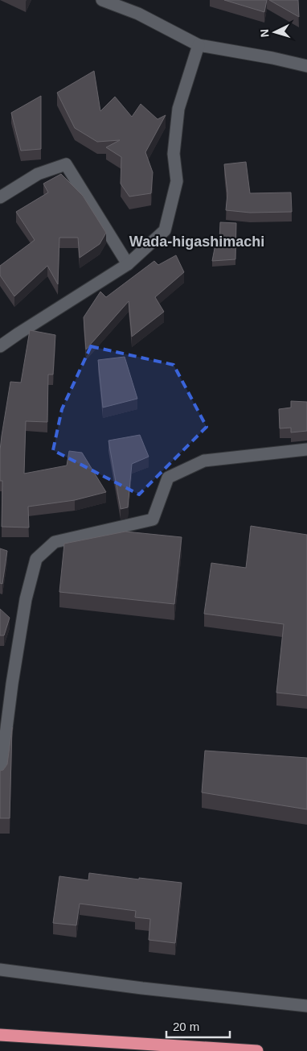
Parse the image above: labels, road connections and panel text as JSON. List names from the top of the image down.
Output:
{
  "districts": ["Wada-higashimachi"],
  "scale_bar": "20 m",
  "north": "left"
}
